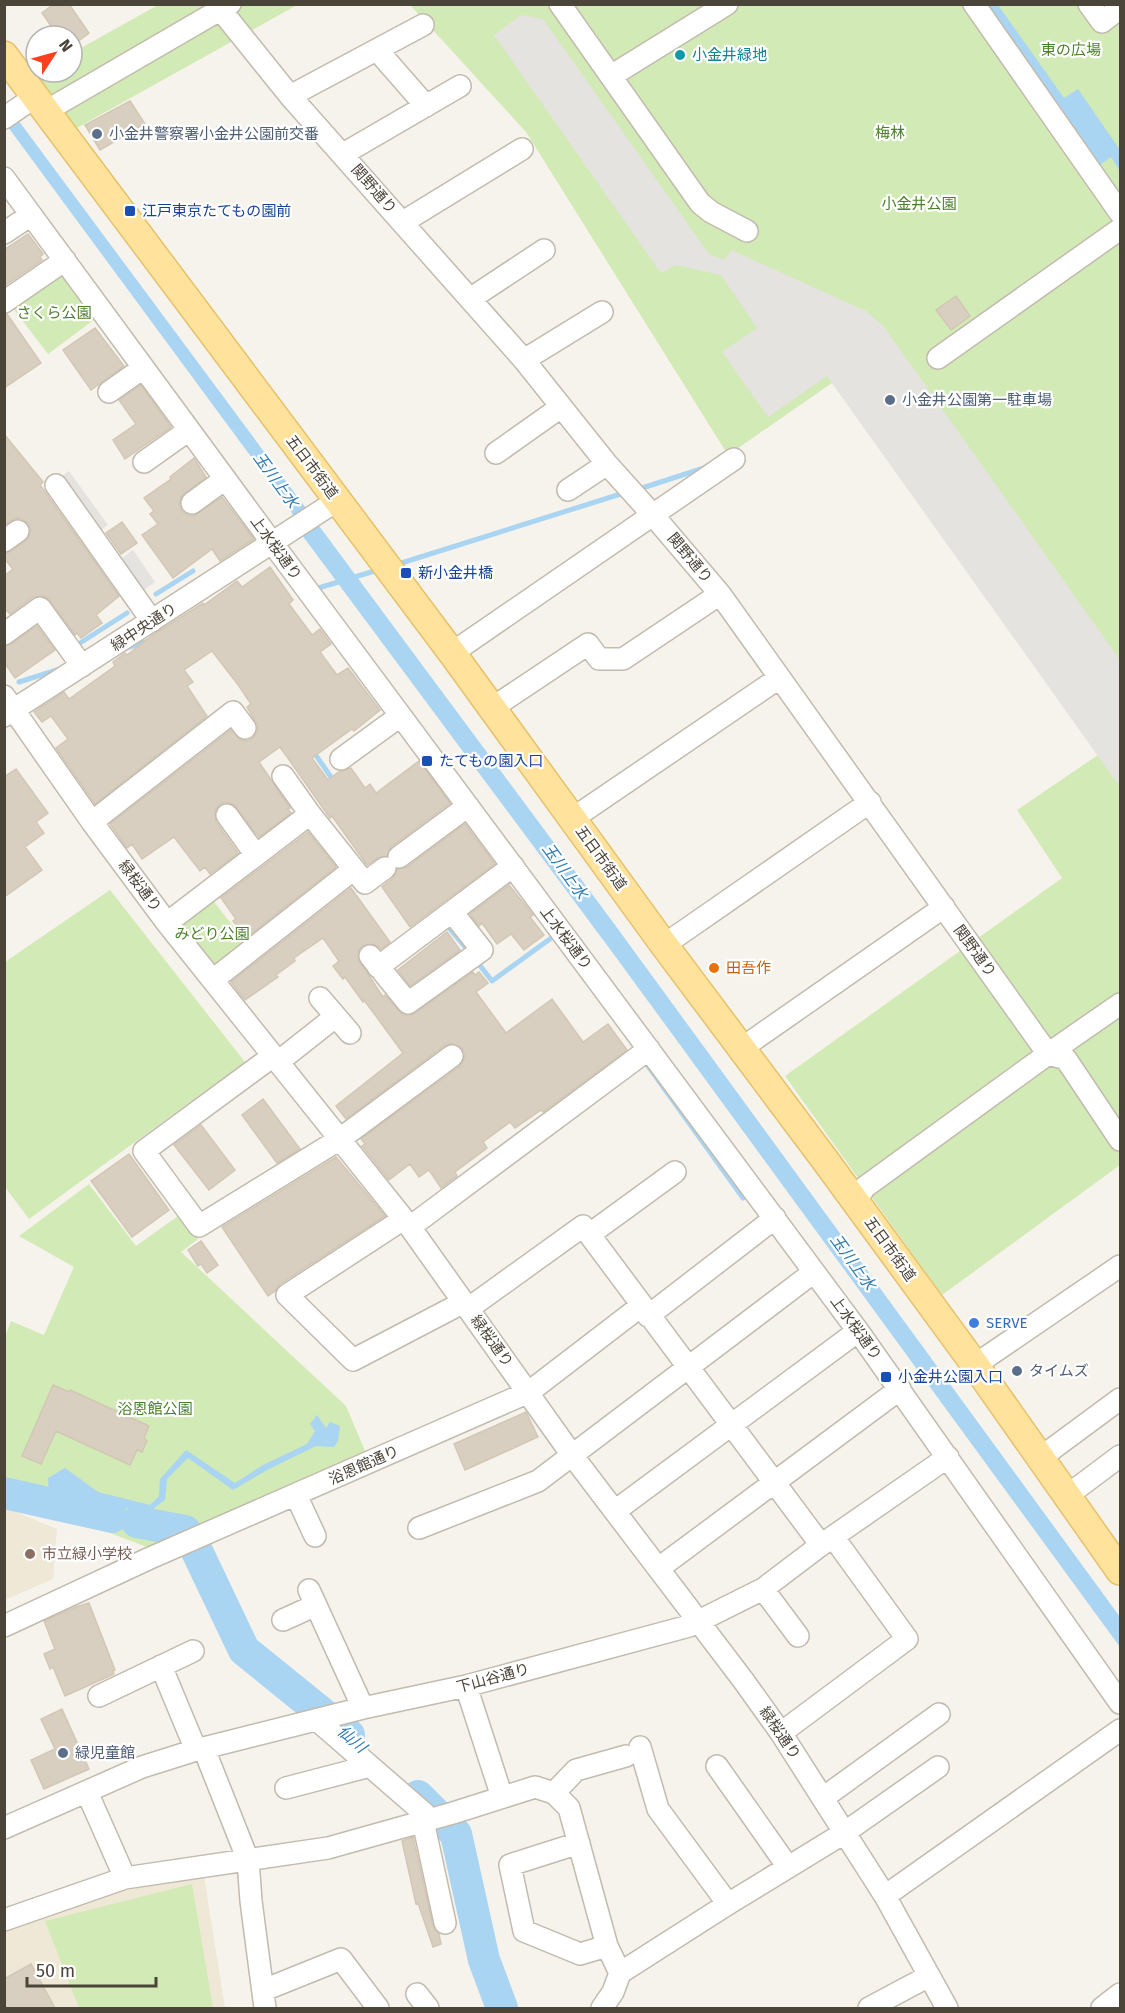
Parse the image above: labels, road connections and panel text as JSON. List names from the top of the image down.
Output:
{
  "streets": {
    "main road": ["五日市街道"],
    "street": [
      "関野通り",
      "上水桜通り",
      "緑中央通り",
      "緑桜通り",
      "浴恩館通り",
      "下山谷通り"
    ]
  },
  "crossings": [
    ["上水桜通り", "緑中央通り"],
    ["上水桜通り", "浴恩館通り"],
    ["上水桜通り", "下山谷通り"],
    ["緑中央通り", "緑桜通り"],
    ["緑桜通り", "浴恩館通り"],
    ["緑桜通り", "下山谷通り"]
  ],
  "water": ["玉川上水", "仙川"],
  "parks": [
    "東の広場",
    "梅林",
    "小金井公園",
    "さくら公園",
    "みどり公園",
    "浴恩館公園"
  ],
  "places": {
    "other": [
      "小金井緑地",
      "小金井警察署小金井公園前交番",
      "小金井公園第一駐車場",
      "田吾作",
      "SERVE",
      "タイムズ",
      "市立緑小学校",
      "緑児童館"
    ],
    "transit": [
      "江戸東京たてもの園前",
      "新小金井橋",
      "たてもの園入口",
      "小金井公園入口"
    ]
  },
  "scale_bar": "50 m",
  "north": "top right"
}
